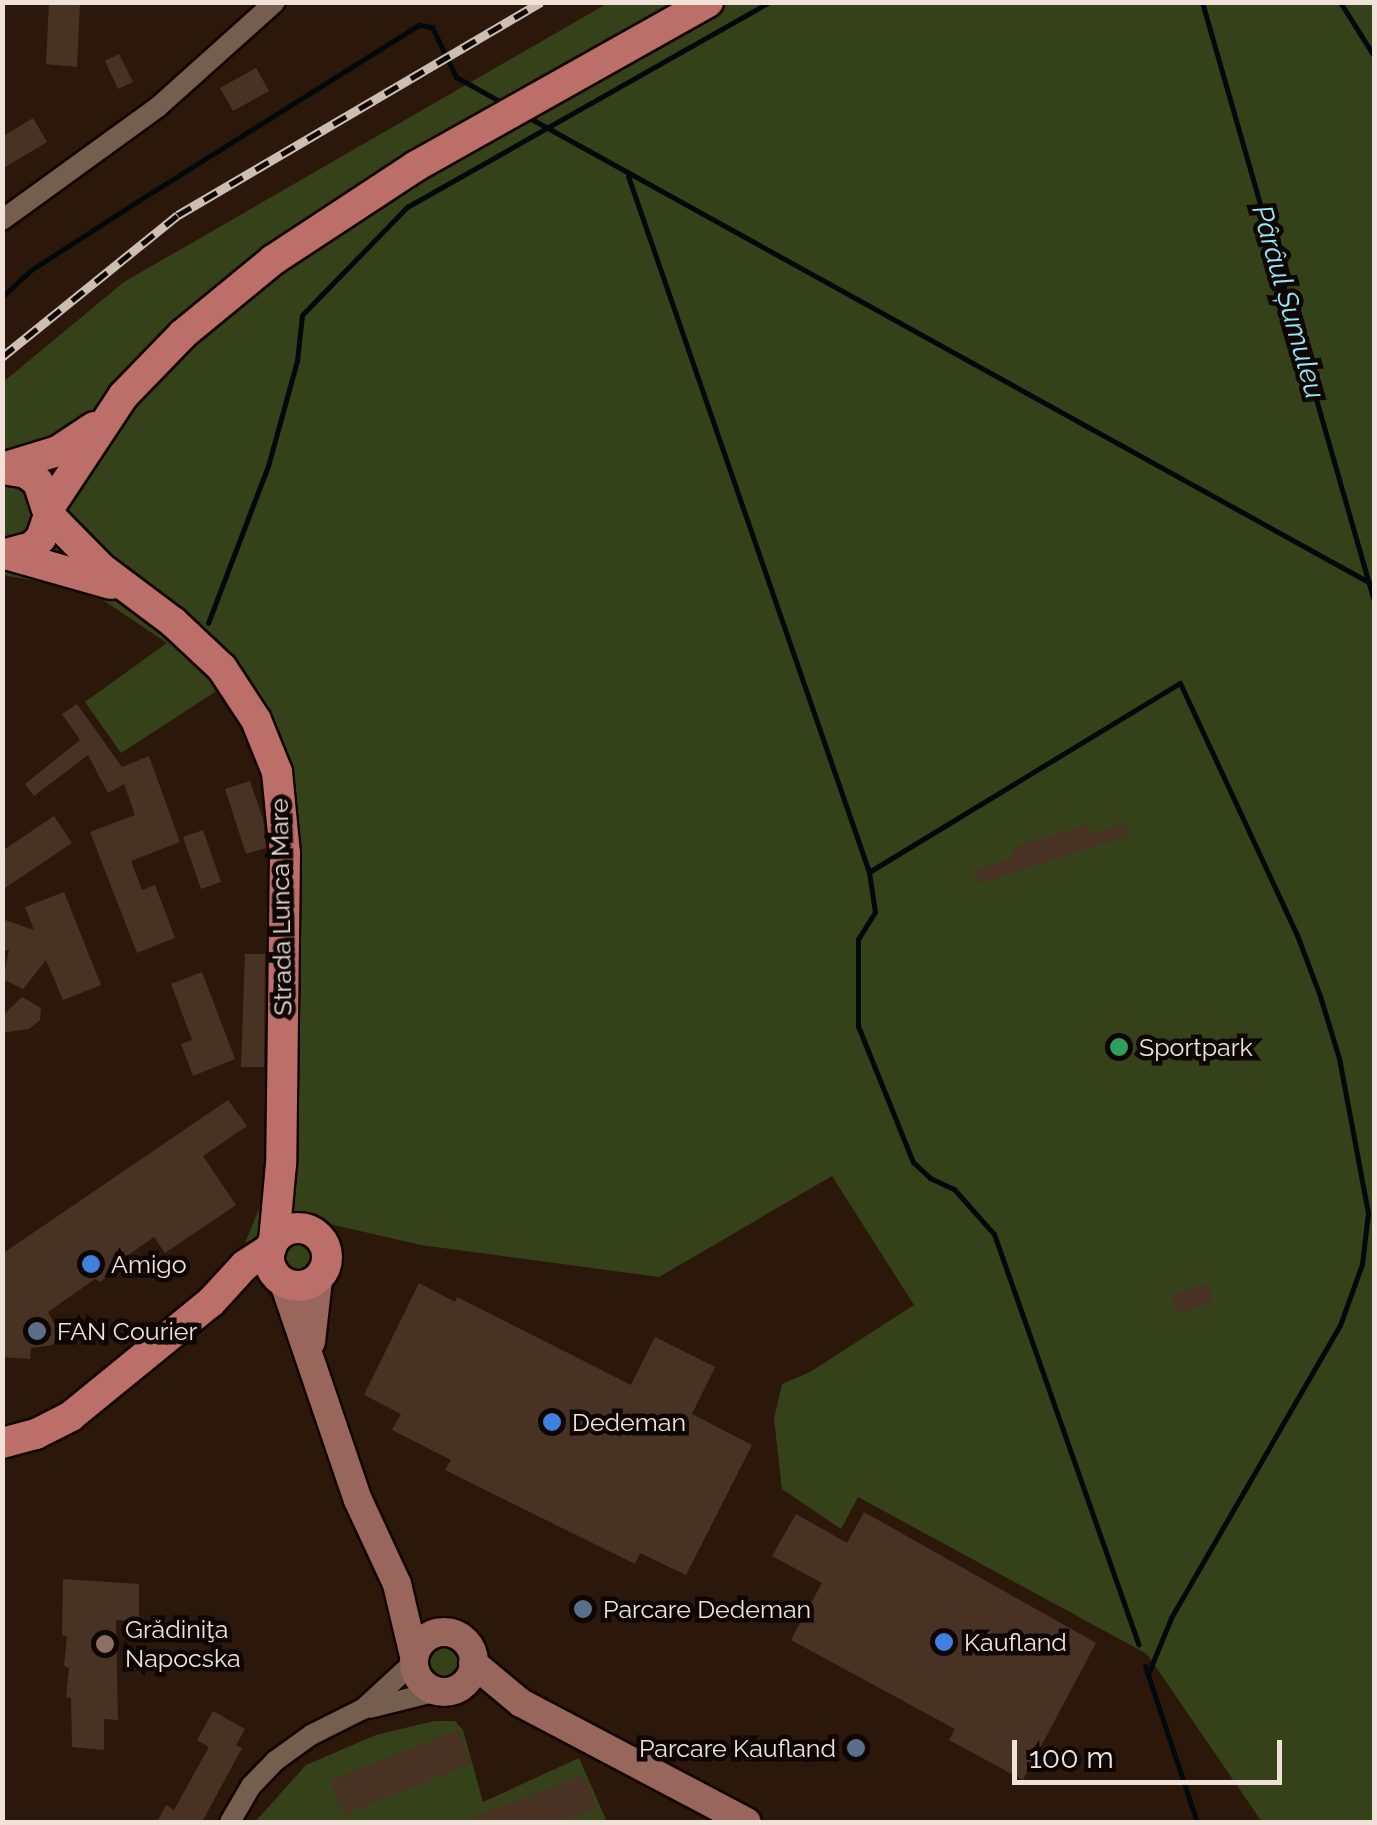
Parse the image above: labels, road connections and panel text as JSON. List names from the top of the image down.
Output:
{
  "streets": {
    "main road": ["Strada Lunca Mare"]
  },
  "water": ["Pârâul Șumuleu"],
  "places": [
    "Sportpark",
    "Amigo",
    "FAN Courier",
    "Dedeman",
    "Parcare Dedeman",
    "Kaufland",
    "Grădiniţa Napocska",
    "Parcare Kaufland"
  ],
  "scale_bar": "100 m"
}
